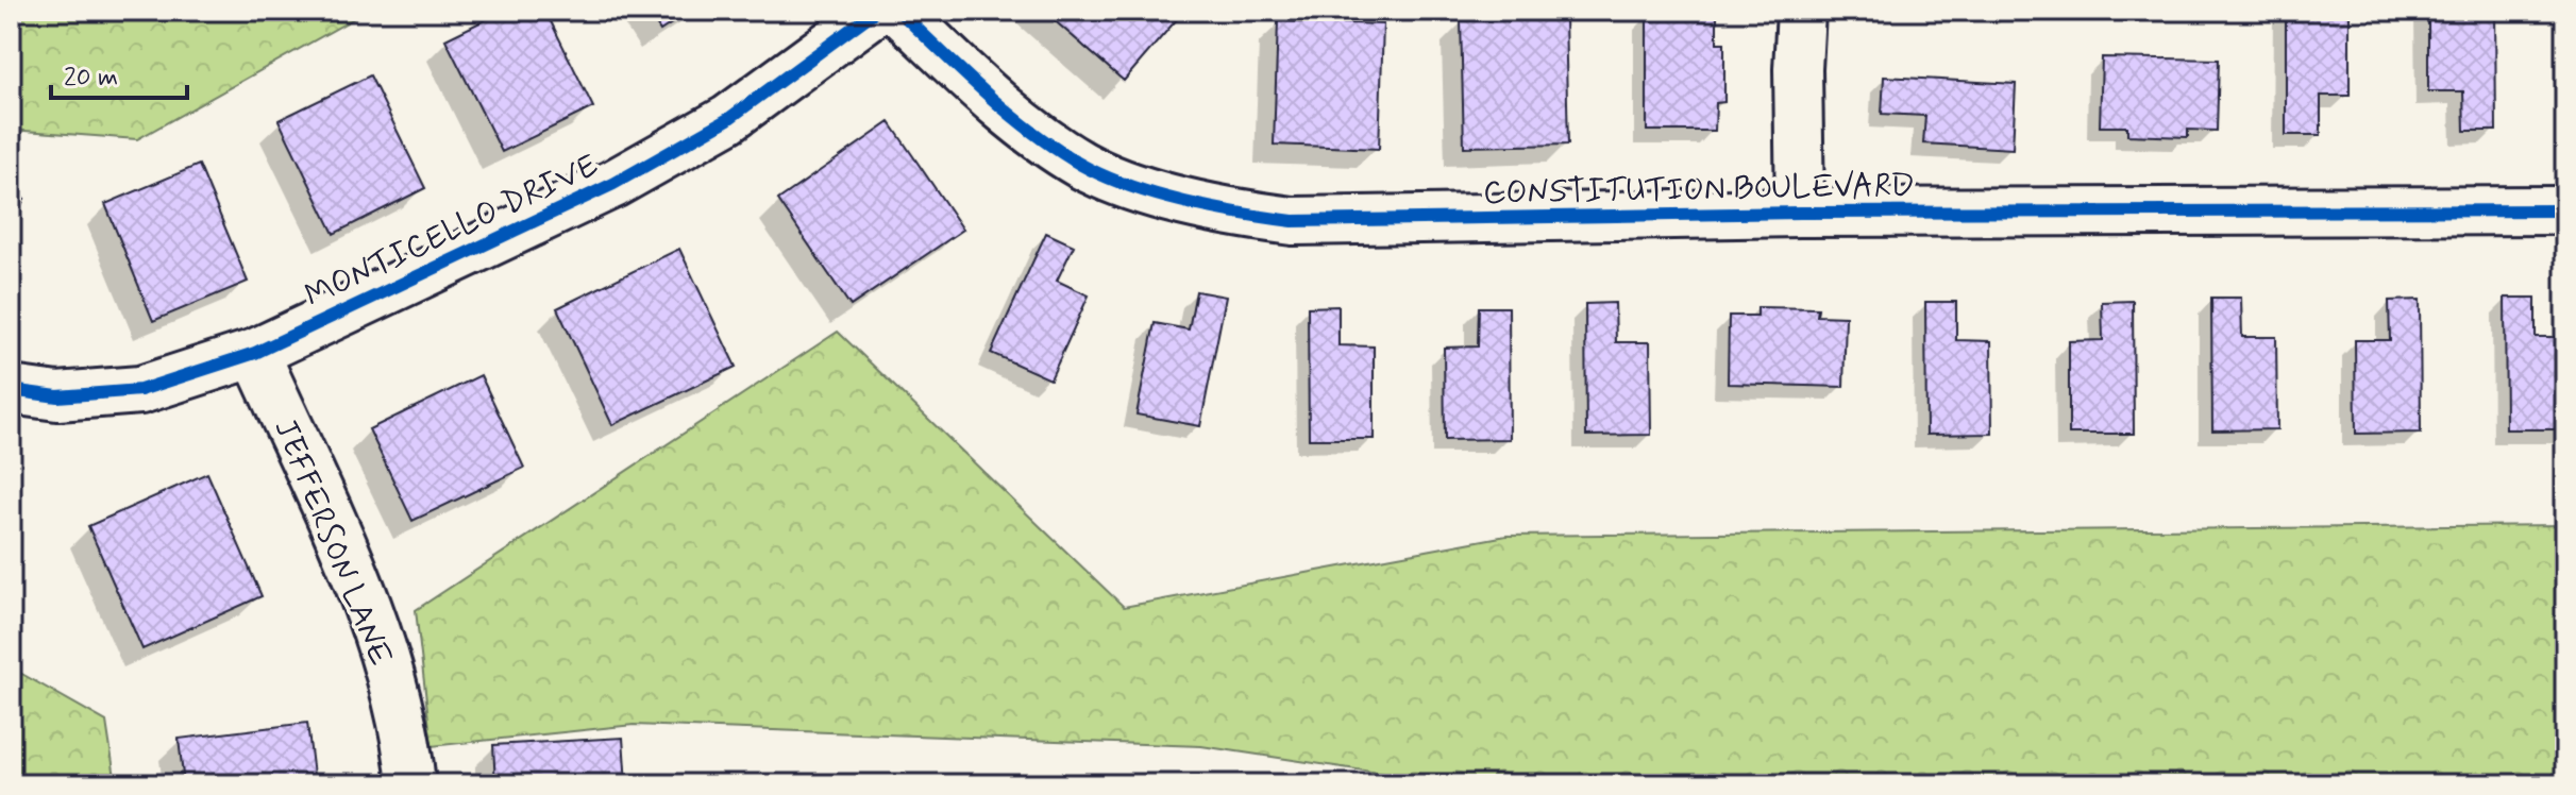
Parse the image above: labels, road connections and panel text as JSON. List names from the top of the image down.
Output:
{
  "streets": {
    "street": ["CONSTITUTION BOULEVARD", "MONTICELLO DRIVE", "JEFFERSON LANE"]
  },
  "crossings": [
    ["MONTICELLO DRIVE", "JEFFERSON LANE"]
  ],
  "scale_bar": "20 m"
}
